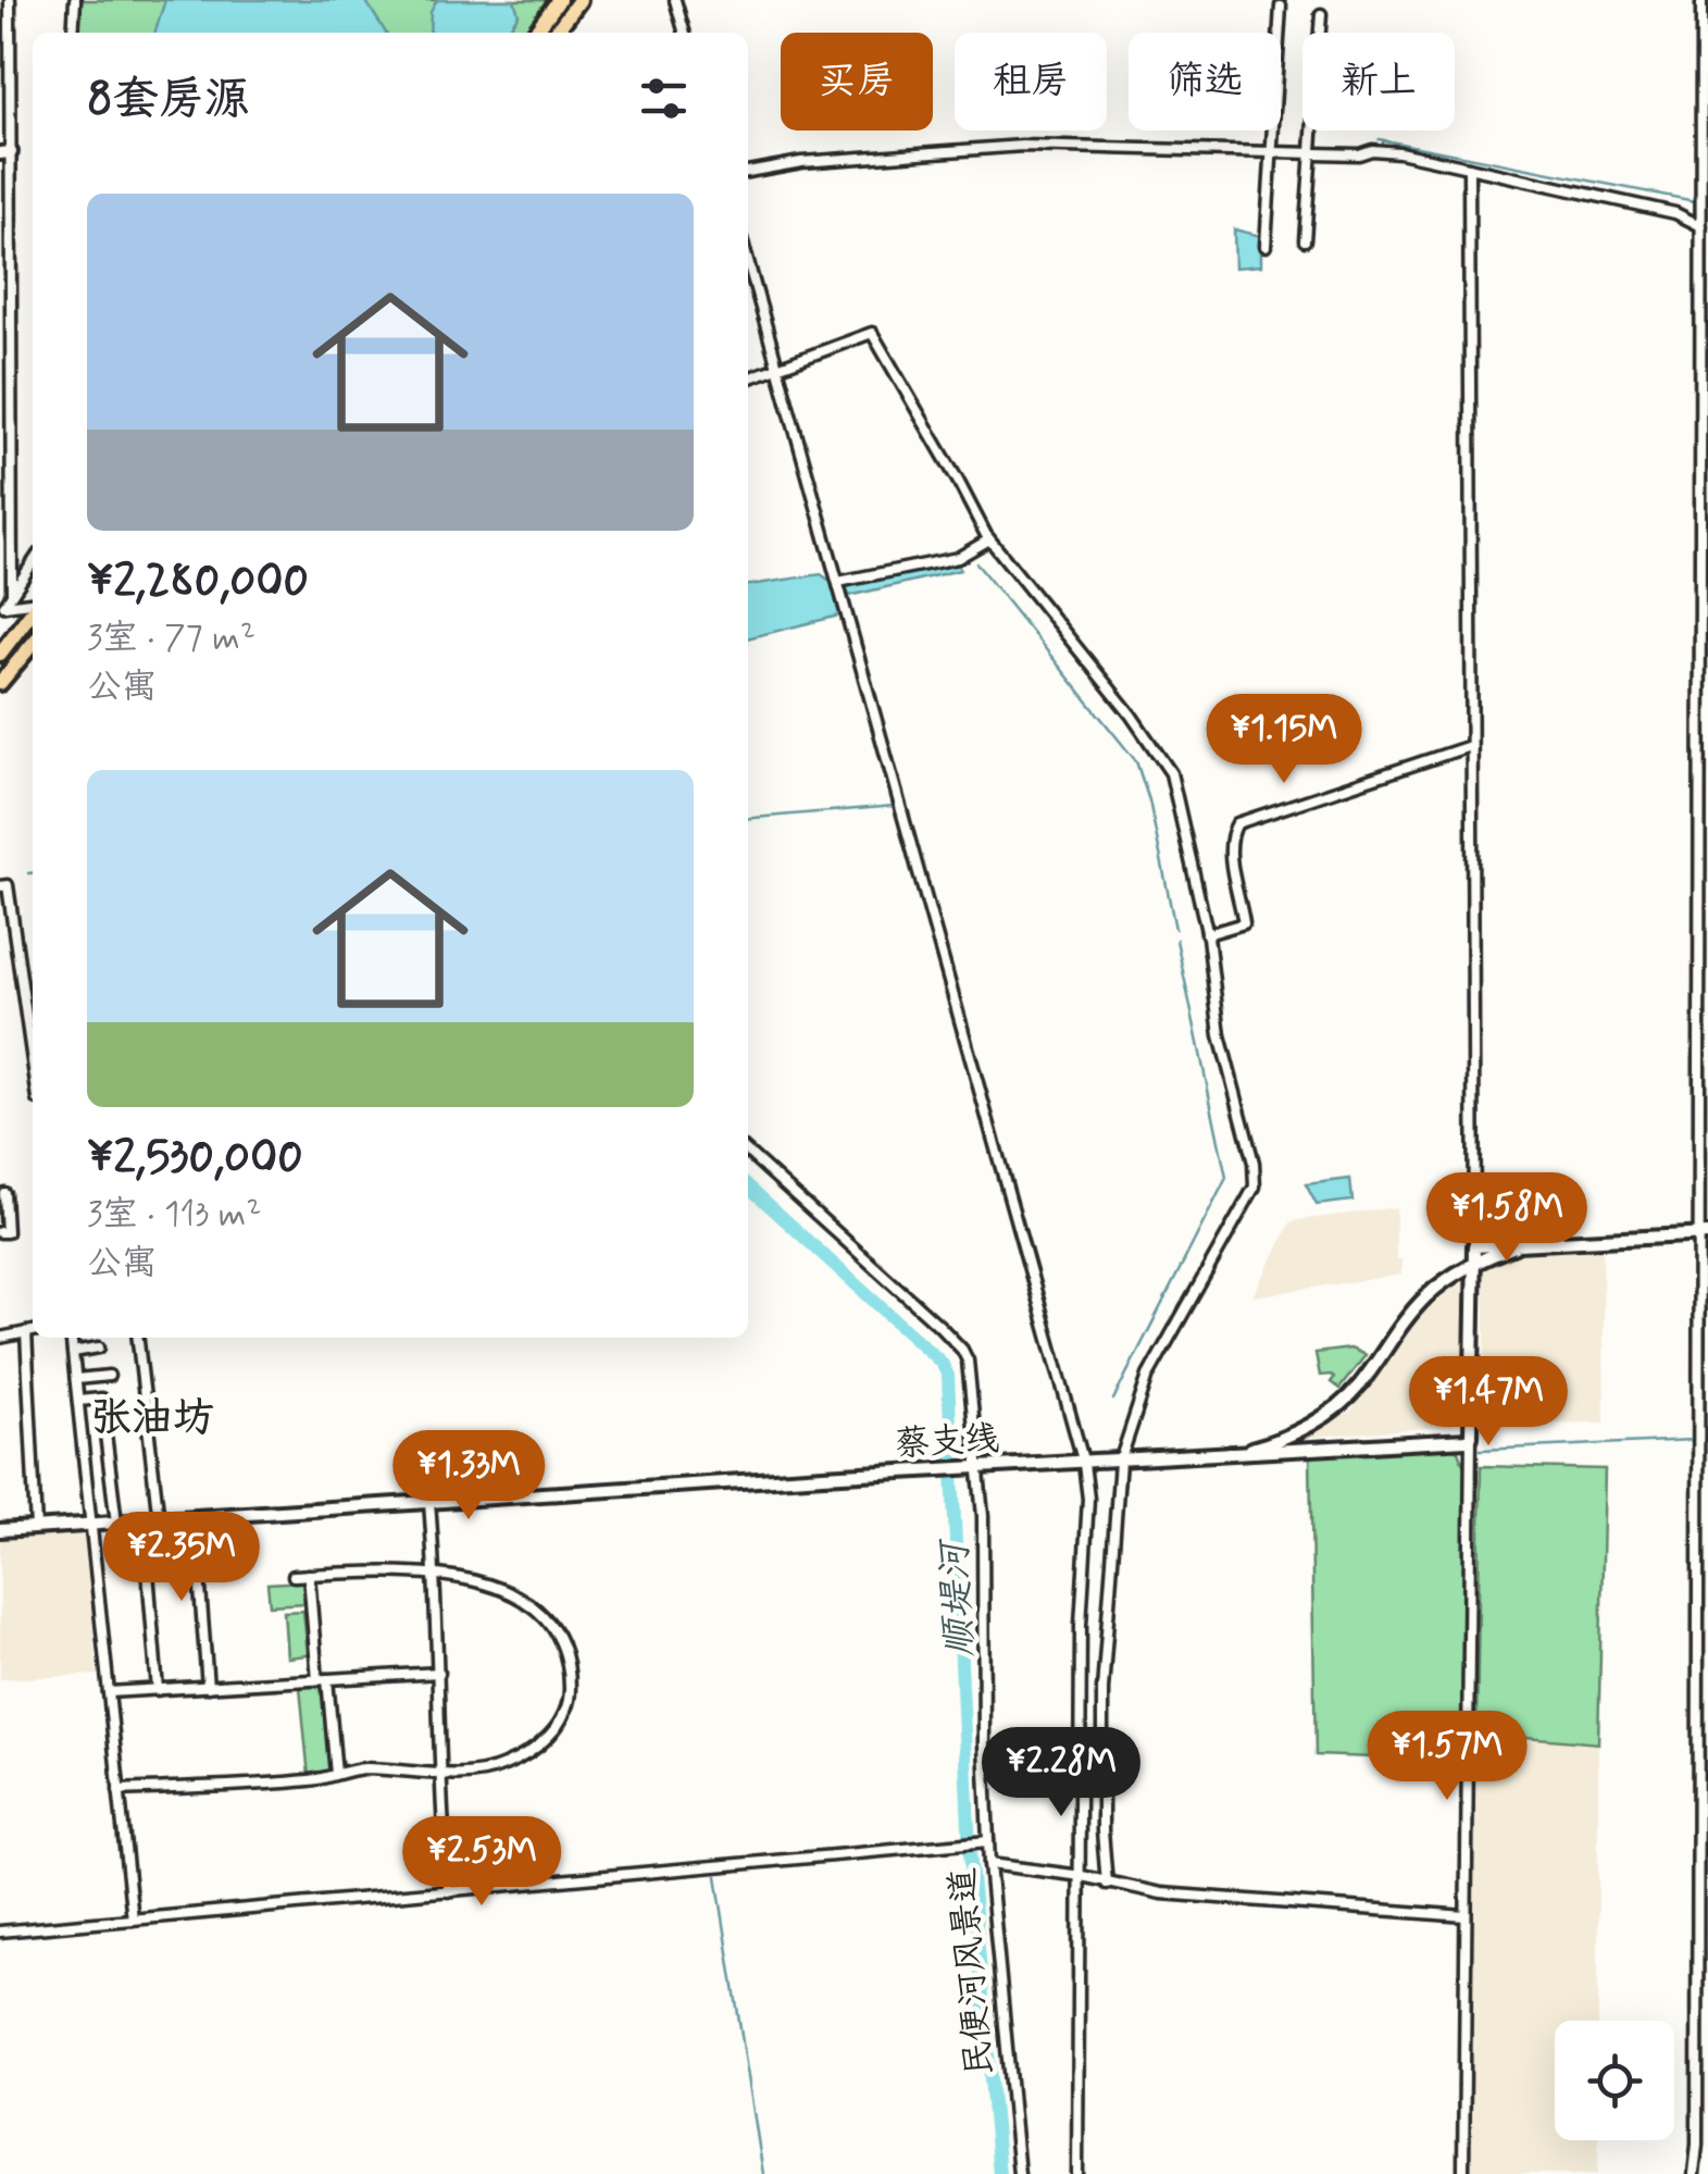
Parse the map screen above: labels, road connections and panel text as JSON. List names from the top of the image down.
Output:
{
  "streets": {
    "street": ["蔡支线", "民便河风景道"]
  },
  "crossings": [
    ["蔡支线", "民便河风景道"]
  ],
  "districts": ["张油坊"],
  "water": ["顺堤河"],
  "page": {
    "chip": [
      "买房",
      "租房",
      "筛选",
      "新上"
    ],
    "heading": "8套房源",
    "list": [
      {
        "name": "¥2,280,000",
        "note": "3室 · 77 m² · 公寓"
      },
      {
        "name": "¥2,530,000",
        "note": "3室 · 113 m² · 公寓"
      }
    ],
    "price": [
      "¥1.15M",
      "¥1.58M",
      "¥1.47M",
      "¥1.33M",
      "¥2.35M",
      "¥1.57M",
      "¥2.28M",
      "¥2.53M"
    ]
  }
}
